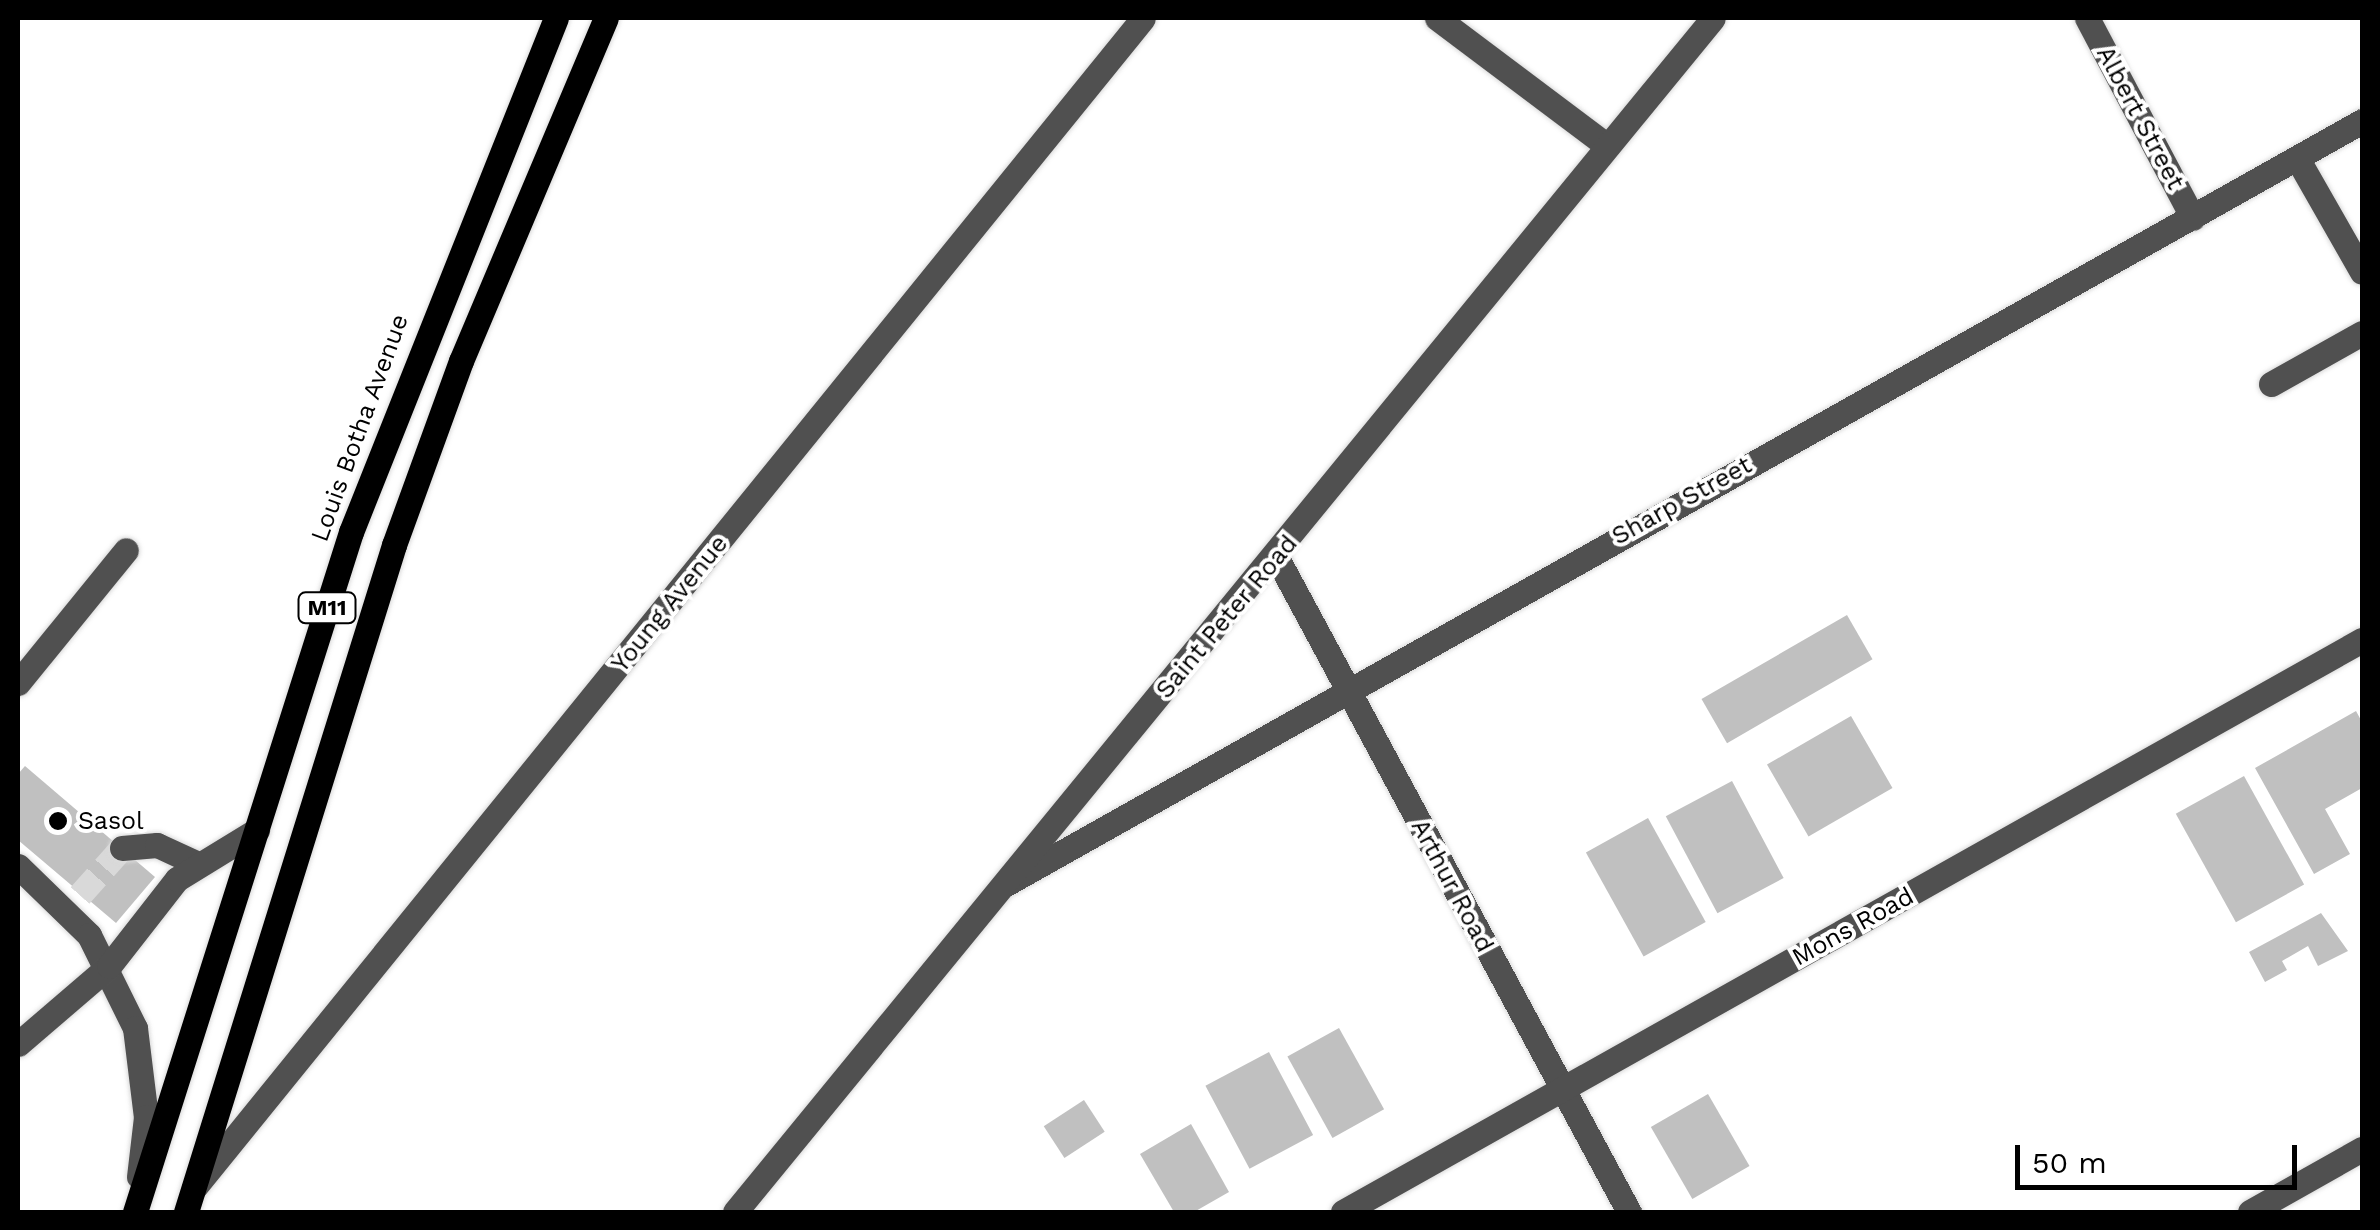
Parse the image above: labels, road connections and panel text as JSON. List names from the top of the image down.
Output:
{
  "streets": {
    "main road": ["Louis Botha Avenue", "M11"],
    "street": [
      "Albert Street",
      "Sharp Street",
      "Young Avenue",
      "Saint Peter Road",
      "Arthur Road",
      "Mons Road"
    ]
  },
  "crossings": [
    ["Albert Street", "Sharp Street"],
    ["Sharp Street", "Saint Peter Road"],
    ["Sharp Street", "Arthur Road"],
    ["Young Avenue", "M11"],
    ["Saint Peter Road", "Arthur Road"],
    ["Arthur Road", "Mons Road"]
  ],
  "places": ["Sasol"],
  "scale_bar": "50 m"
}
